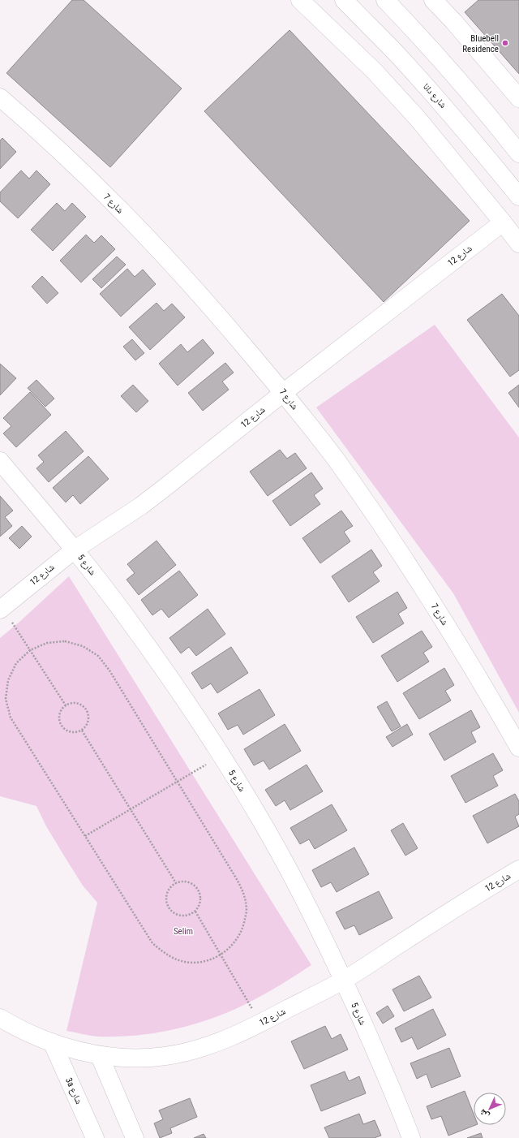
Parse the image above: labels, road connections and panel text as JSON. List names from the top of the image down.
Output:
{
  "streets": {
    "street": [
      "شارع دانا",
      "شارع 7",
      "شارع 12",
      "شارع 5",
      "3a شارع"
    ]
  },
  "crossings": [
    ["شارع 7", "شارع 12"],
    ["شارع 12", "شارع 5"],
    ["شارع 12", "3a شارع"]
  ],
  "parks": ["Selim"],
  "places": ["Bluebell Residence"],
  "north": "bottom left"
}
